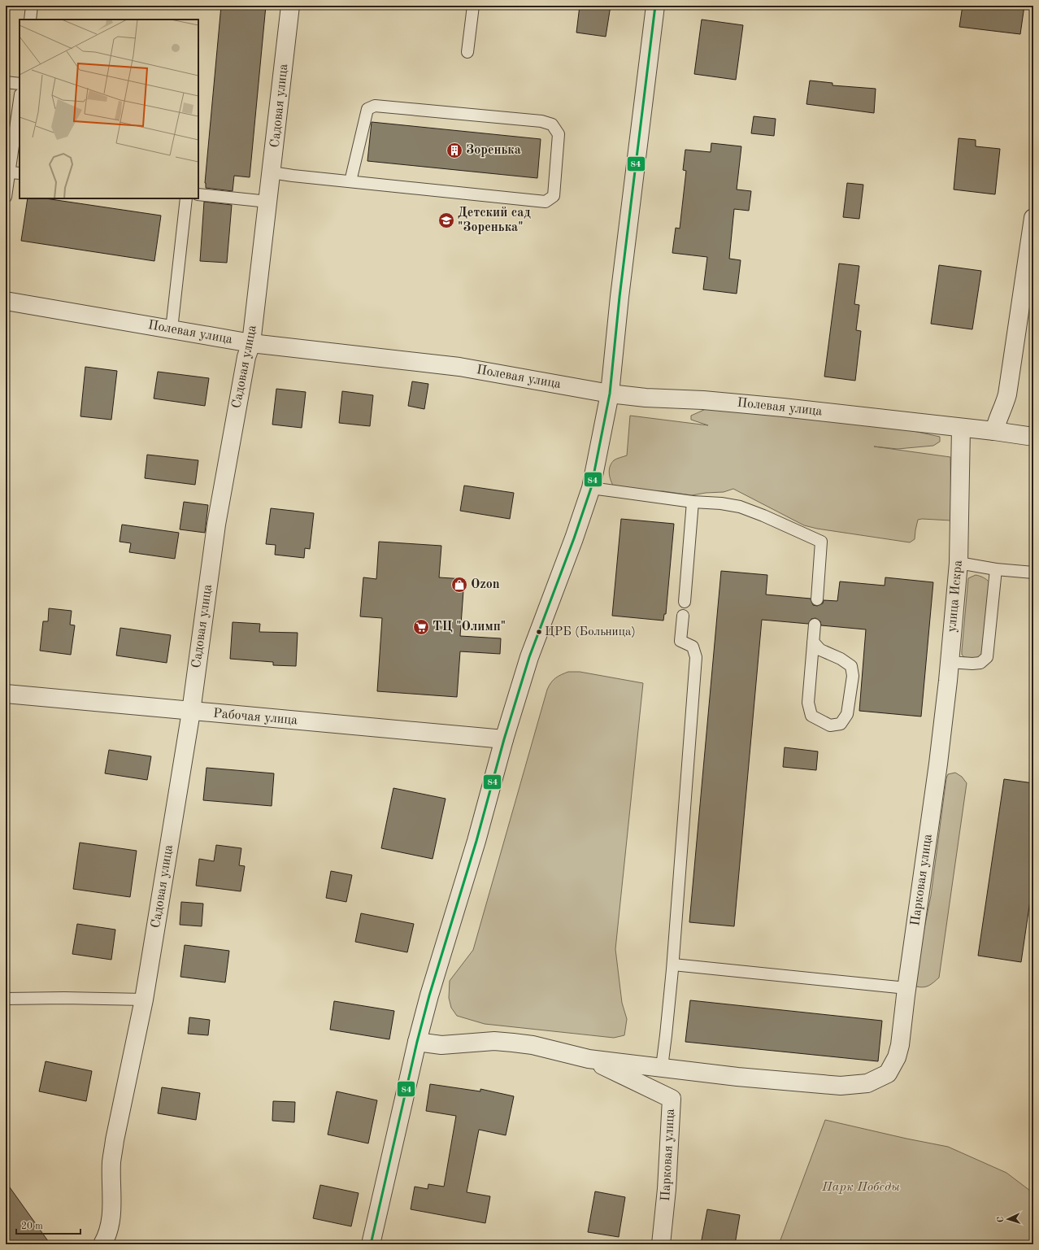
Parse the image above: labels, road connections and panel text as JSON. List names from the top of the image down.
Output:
{
  "streets": {
    "street": [
      "Садовая улица",
      "Полевая улица",
      "улица Искра",
      "Рабочая улица",
      "Парковая улица"
    ]
  },
  "crossings": [
    ["Садовая улица", "Полевая улица"],
    ["Садовая улица", "Рабочая улица"],
    ["Полевая улица", "улица Искра"],
    ["улица Искра", "Парковая улица"]
  ],
  "parks": ["Парк Победы"],
  "places": {
    "building": ["Зоренька"],
    "school or university": ["Детский сад \"Зоренька\""],
    "shop": ["Ozon"],
    "supermarket": ["ТЦ \"Олимп\""],
    "other": ["ЦРБ (Больница)"]
  },
  "lines": ["transit line 84"],
  "scale_bar": "20 m",
  "north": "left"
}
